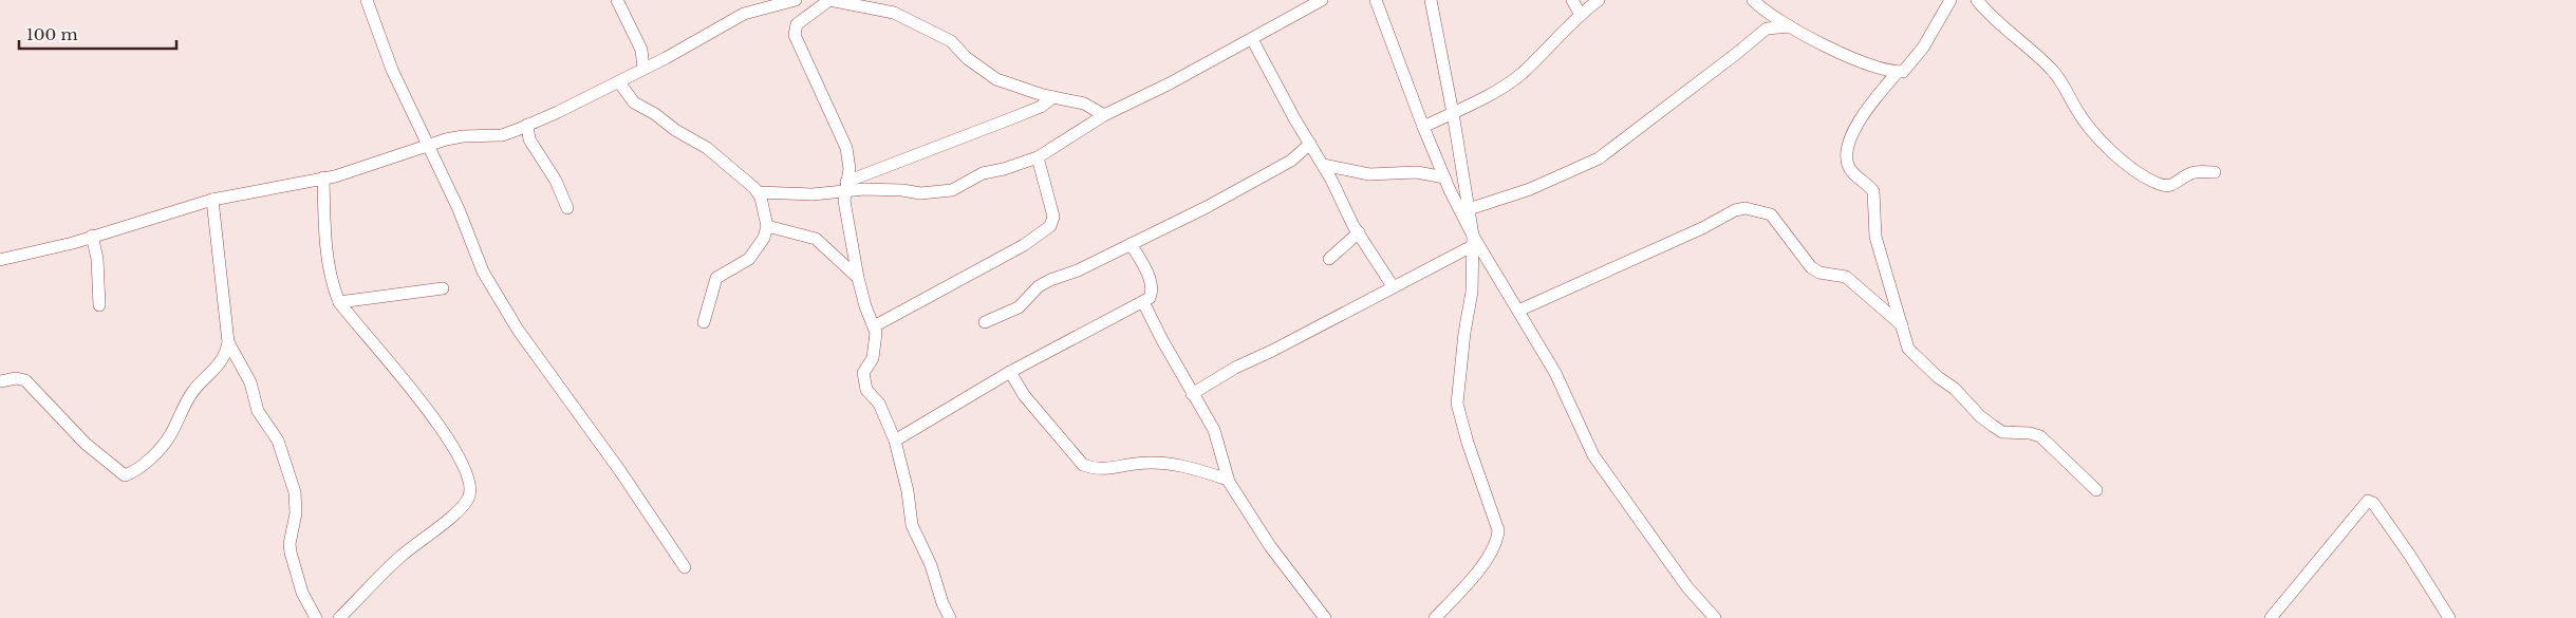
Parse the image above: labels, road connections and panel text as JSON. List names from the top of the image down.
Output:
{
  "scale_bar": "100 m"
}
